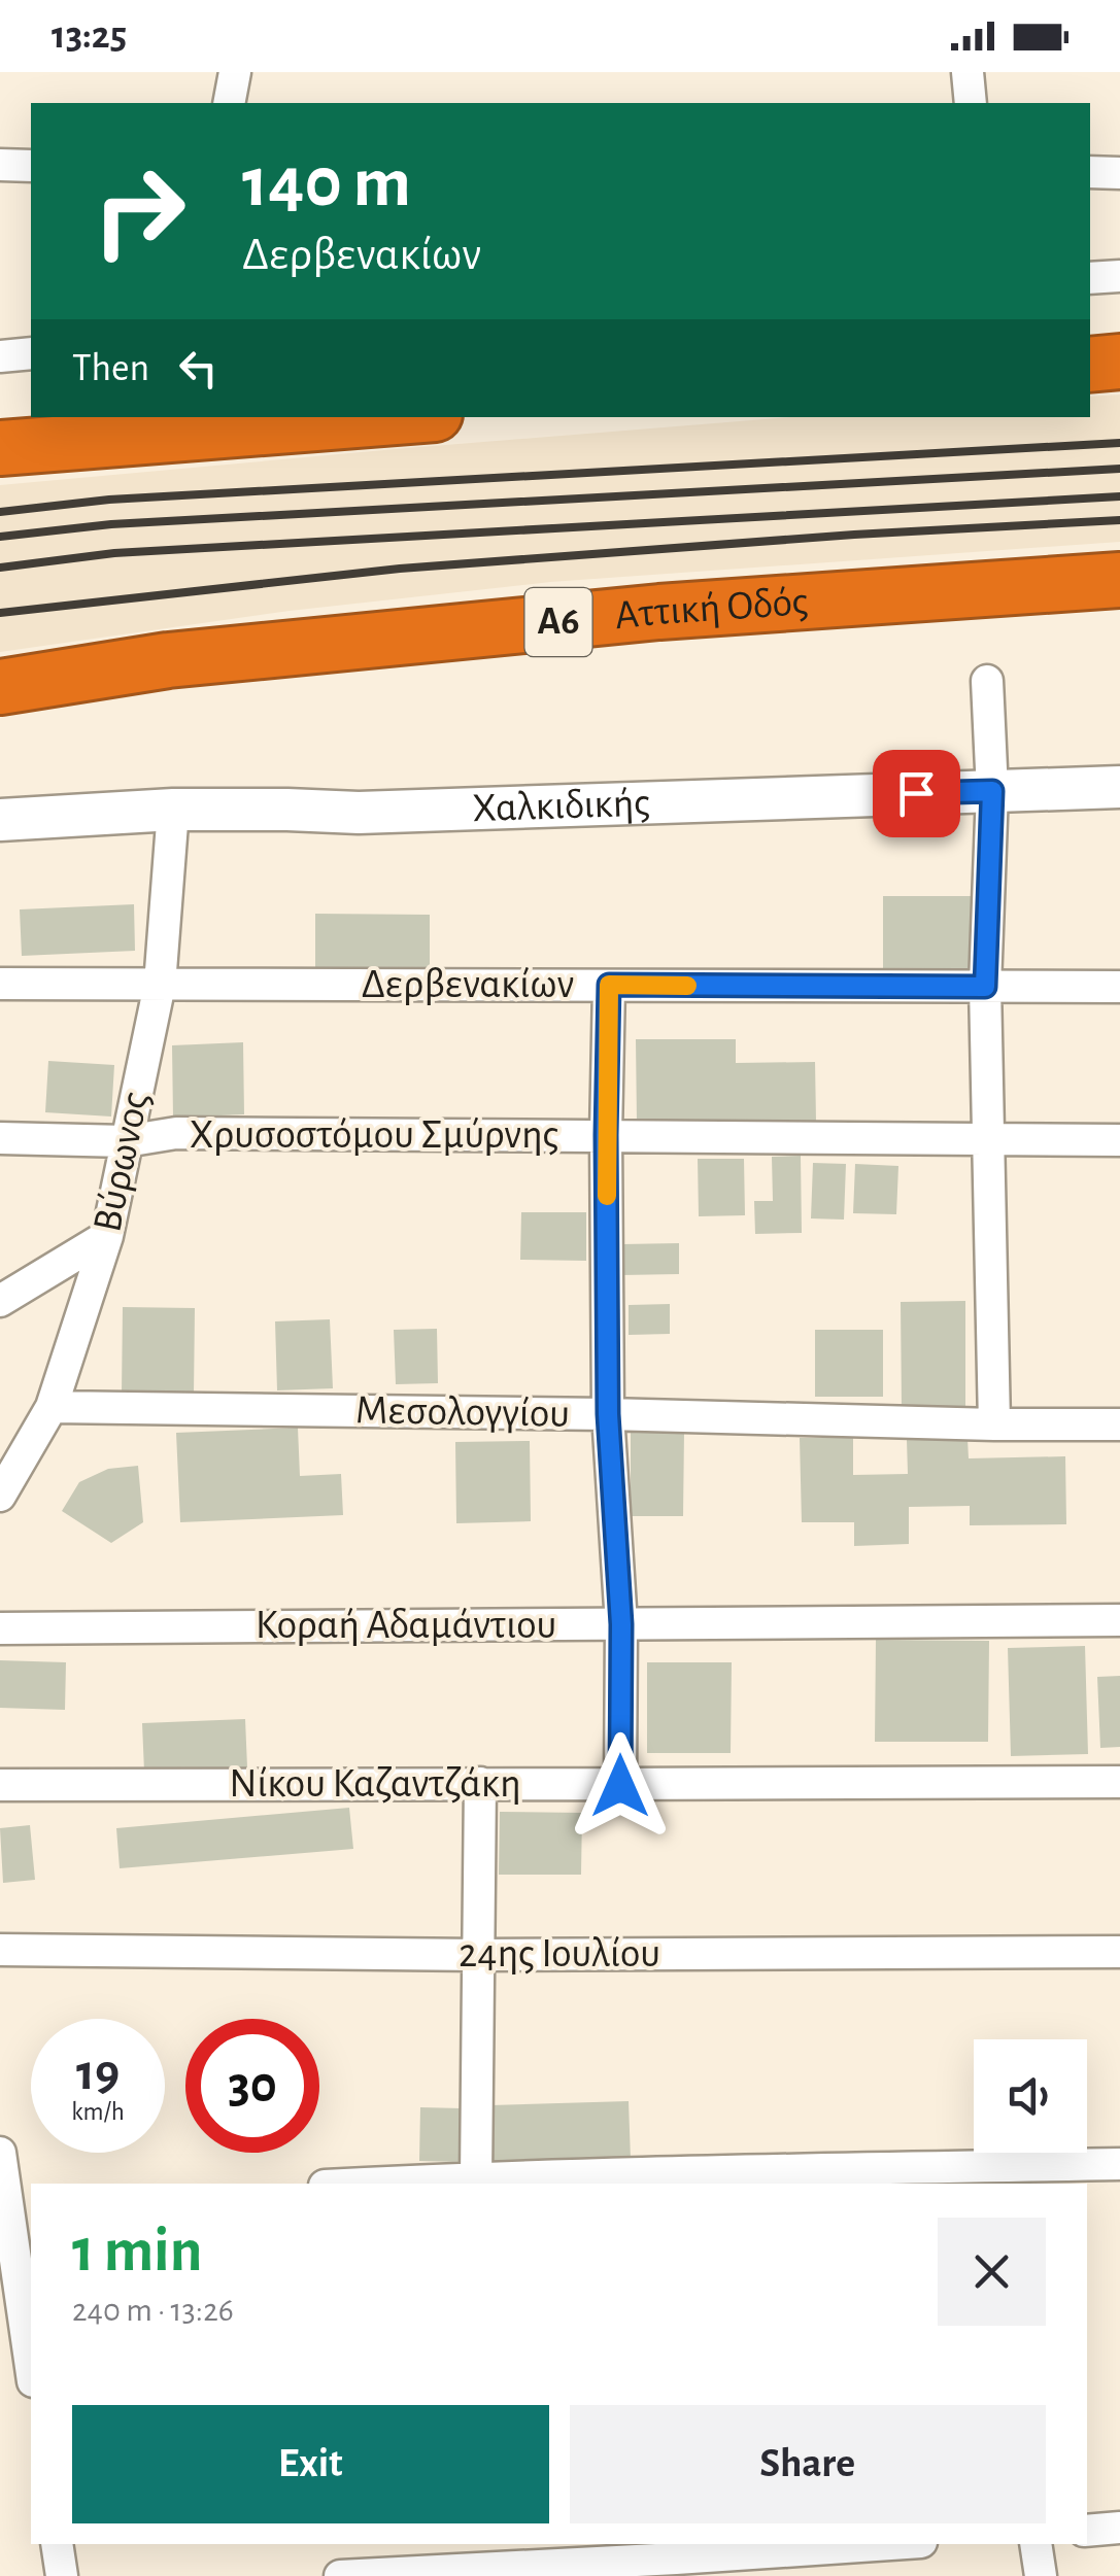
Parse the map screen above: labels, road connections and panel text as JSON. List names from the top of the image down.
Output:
{
  "streets": {
    "highway": ["Αττική Οδός", "Α6"],
    "street": [
      "Χαλκιδικής",
      "Δερβενακίων",
      "Χρυσοστόμου Σμύρνης",
      "Βύρωνος",
      "Μεσολογγίου",
      "Κοραή Αδαμάντιου",
      "Νίκου Καζαντζάκη",
      "24ης Ιουλίου"
    ]
  },
  "crossings": [
    ["Χαλκιδικής", "Βύρωνος"],
    ["Δερβενακίων", "Βύρωνος"],
    ["Χρυσοστόμου Σμύρνης", "Βύρωνος"],
    ["Βύρωνος", "Μεσολογγίου"]
  ],
  "page": {
    "status": "13:25",
    "turn": ["140 m", "Δερβενακίων"],
    "then": "Then",
    "speed": "19 km/h",
    "limit": "30",
    "heading": ["1 min", "240 m · 13:26"],
    "buttons": ["Exit", "Share"]
  }
}
